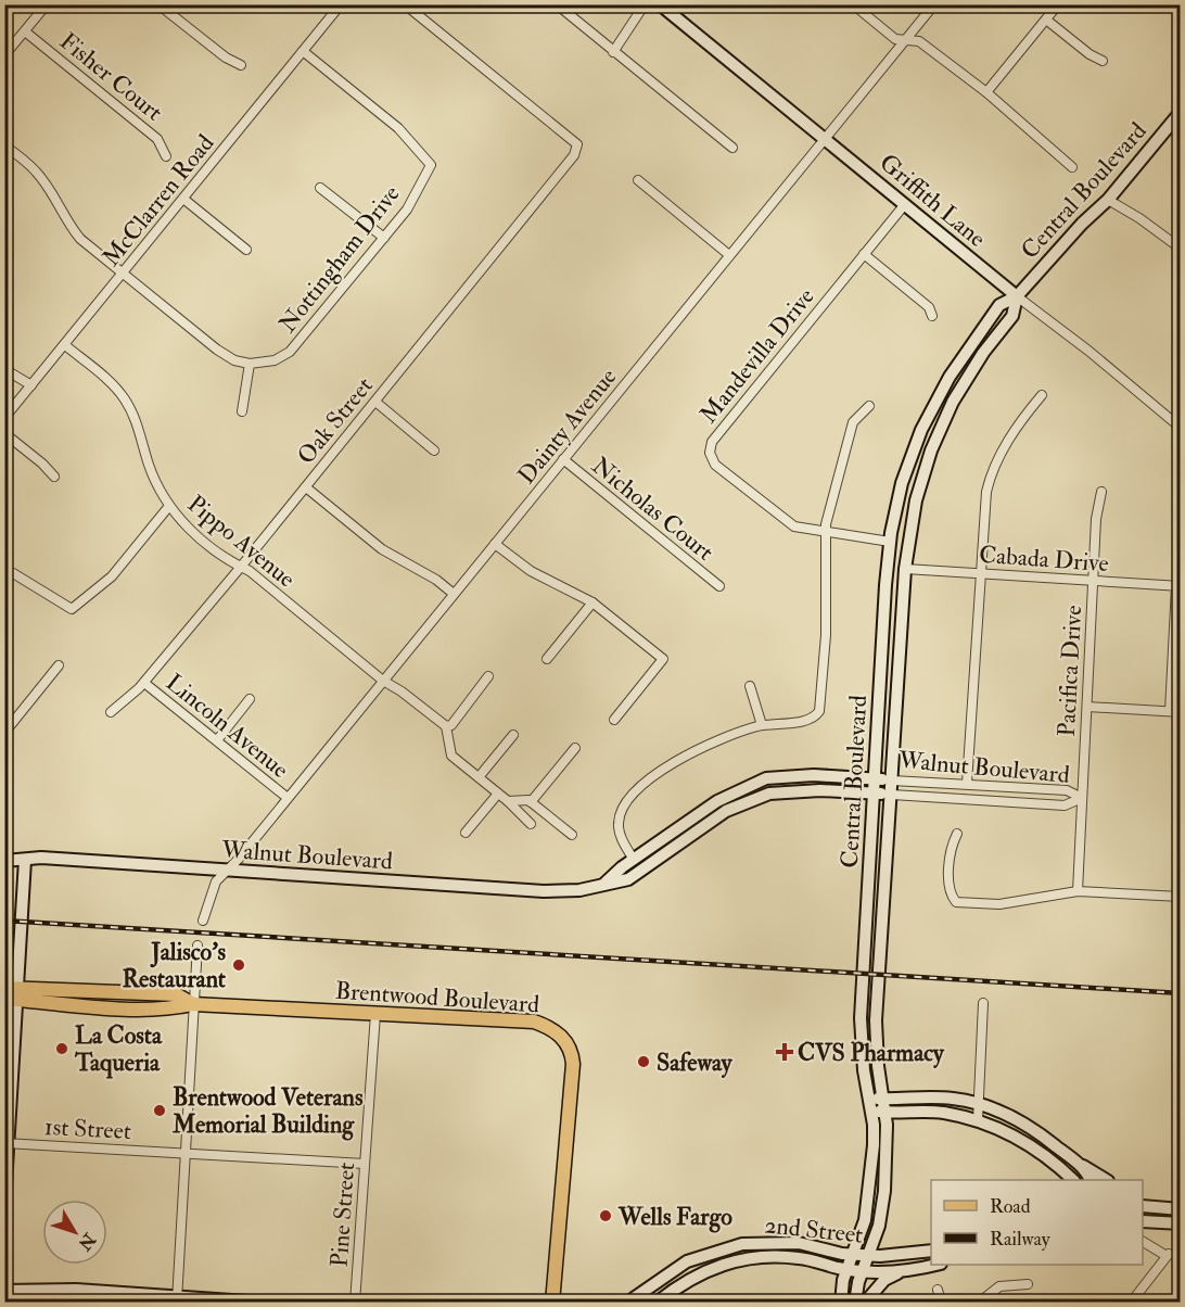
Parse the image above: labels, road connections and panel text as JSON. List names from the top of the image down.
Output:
{
  "streets": {
    "main road": ["Brentwood Boulevard"],
    "street": [
      "Fisher Court",
      "Central Boulevard",
      "McClarren Road",
      "Griffith Lane",
      "Nottingham Drive",
      "Mandevilla Drive",
      "Oak Street",
      "Dainty Avenue",
      "Nicholas Court",
      "Pippo Avenue",
      "Cabada Drive",
      "Pacifica Drive",
      "Lincoln Avenue",
      "Walnut Boulevard",
      "1st Street",
      "Pine Street",
      "2nd Street"
    ]
  },
  "crossings": [
    ["Central Boulevard", "Griffith Lane"],
    ["Central Boulevard", "Mandevilla Drive"],
    ["Central Boulevard", "Cabada Drive"],
    ["Central Boulevard", "Walnut Boulevard"],
    ["Central Boulevard", "2nd Street"],
    ["McClarren Road", "Nottingham Drive"],
    ["McClarren Road", "Pippo Avenue"],
    ["Griffith Lane", "Mandevilla Drive"],
    ["Griffith Lane", "Dainty Avenue"],
    ["Oak Street", "Pippo Avenue"],
    ["Oak Street", "Lincoln Avenue"],
    ["Dainty Avenue", "Nicholas Court"],
    ["Dainty Avenue", "Pippo Avenue"],
    ["Dainty Avenue", "Lincoln Avenue"],
    ["Dainty Avenue", "Walnut Boulevard"],
    ["Cabada Drive", "Pacifica Drive"],
    ["Pacifica Drive", "Walnut Boulevard"],
    ["Brentwood Boulevard", "Pine Street"],
    ["1st Street", "Pine Street"]
  ],
  "places": {
    "other": [
      "Jalisco's Restaurant",
      "La Costa Taqueria",
      "Safeway",
      "Brentwood Veterans Memorial Building",
      "Wells Fargo"
    ],
    "health": ["CVS Pharmacy"]
  },
  "legend": ["Road", "Railway"],
  "north": "bottom right"
}
